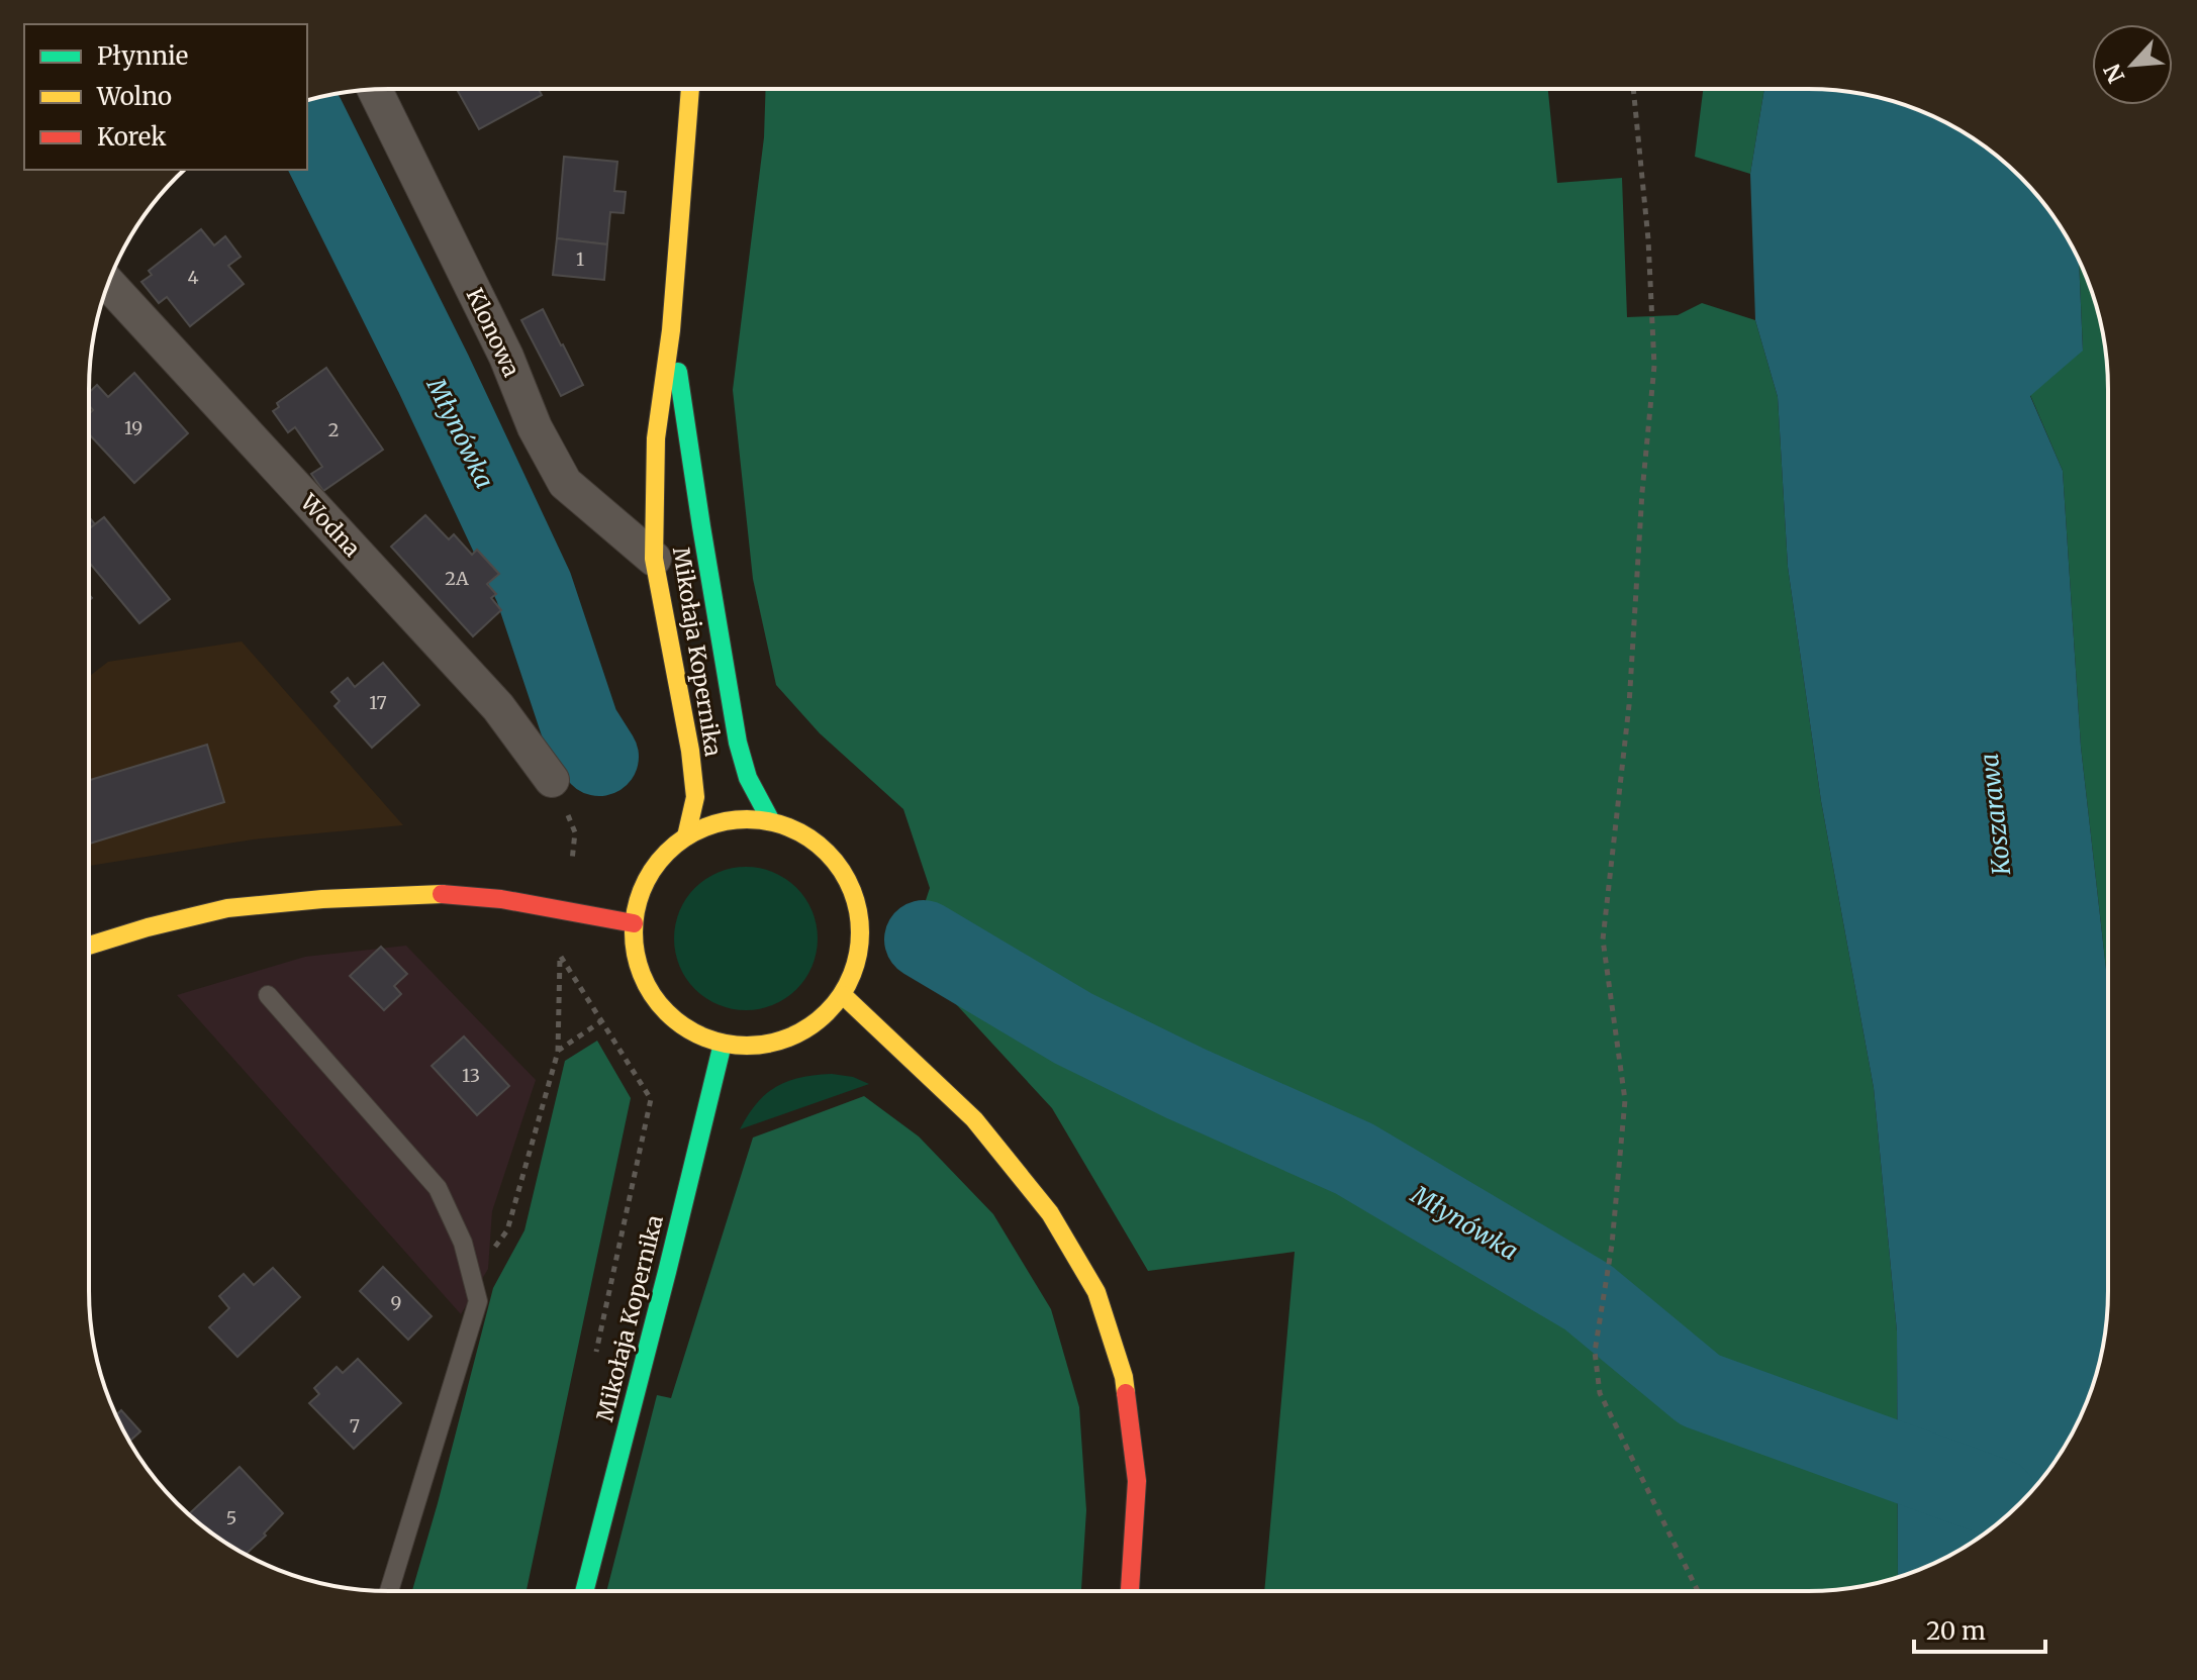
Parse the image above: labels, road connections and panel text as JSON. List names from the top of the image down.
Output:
{
  "streets": {
    "main road": ["Mikołaja Kopernika"],
    "street": ["Klonowa", "Wodna"]
  },
  "crossings": [
    ["Klonowa", "Mikołaja Kopernika"]
  ],
  "water": ["Młynówka", "Koszarawa"],
  "house_numbers": [
    "1",
    "4",
    "19",
    "2",
    "2A",
    "17",
    "13",
    "9",
    "7",
    "5"
  ],
  "legend": ["Płynnie", "Wolno", "Korek"],
  "scale_bar": "20 m",
  "north": "bottom left"
}
